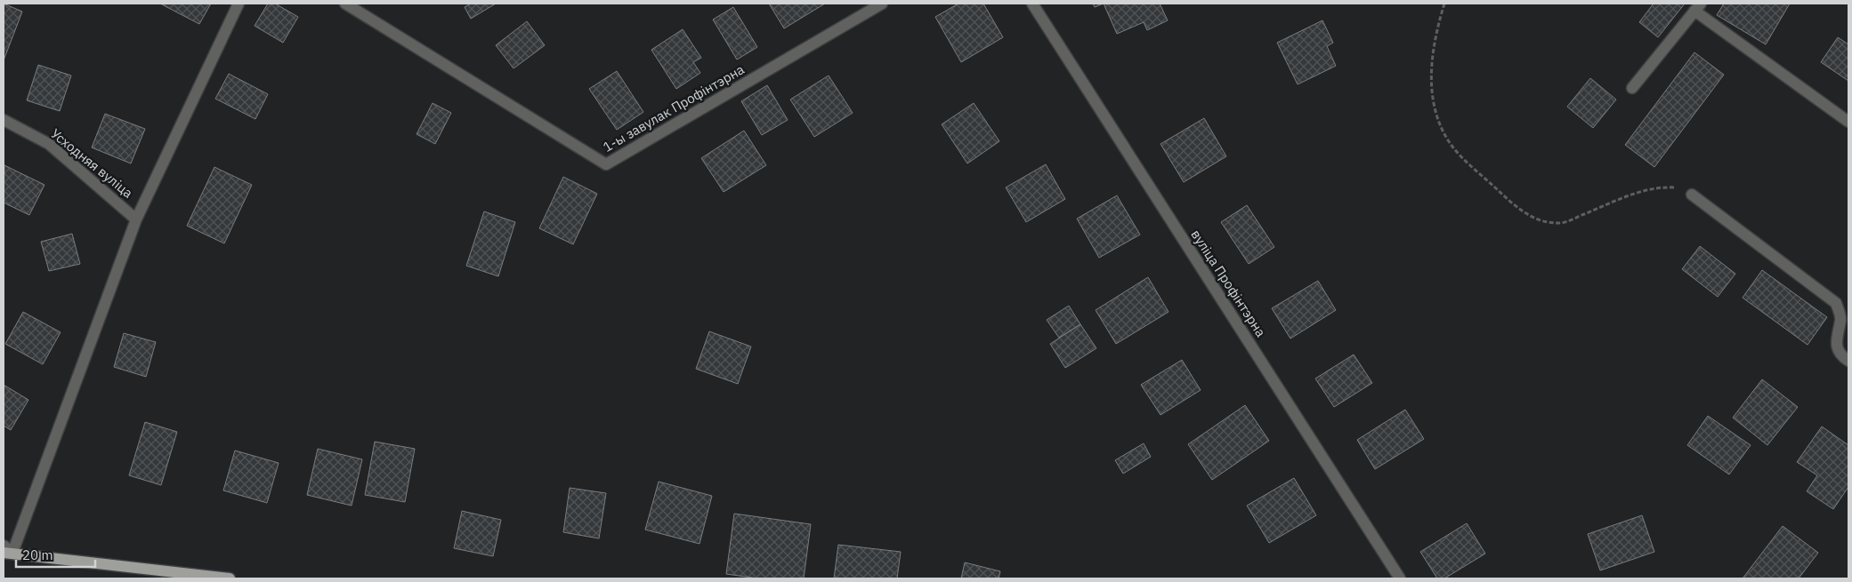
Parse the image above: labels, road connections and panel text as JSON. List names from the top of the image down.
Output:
{
  "streets": {
    "street": ["1-ы завулак Профінтэрна", "Усходняя вуліца", "вуліца Профінтэрна"]
  },
  "scale_bar": "20 m"
}
